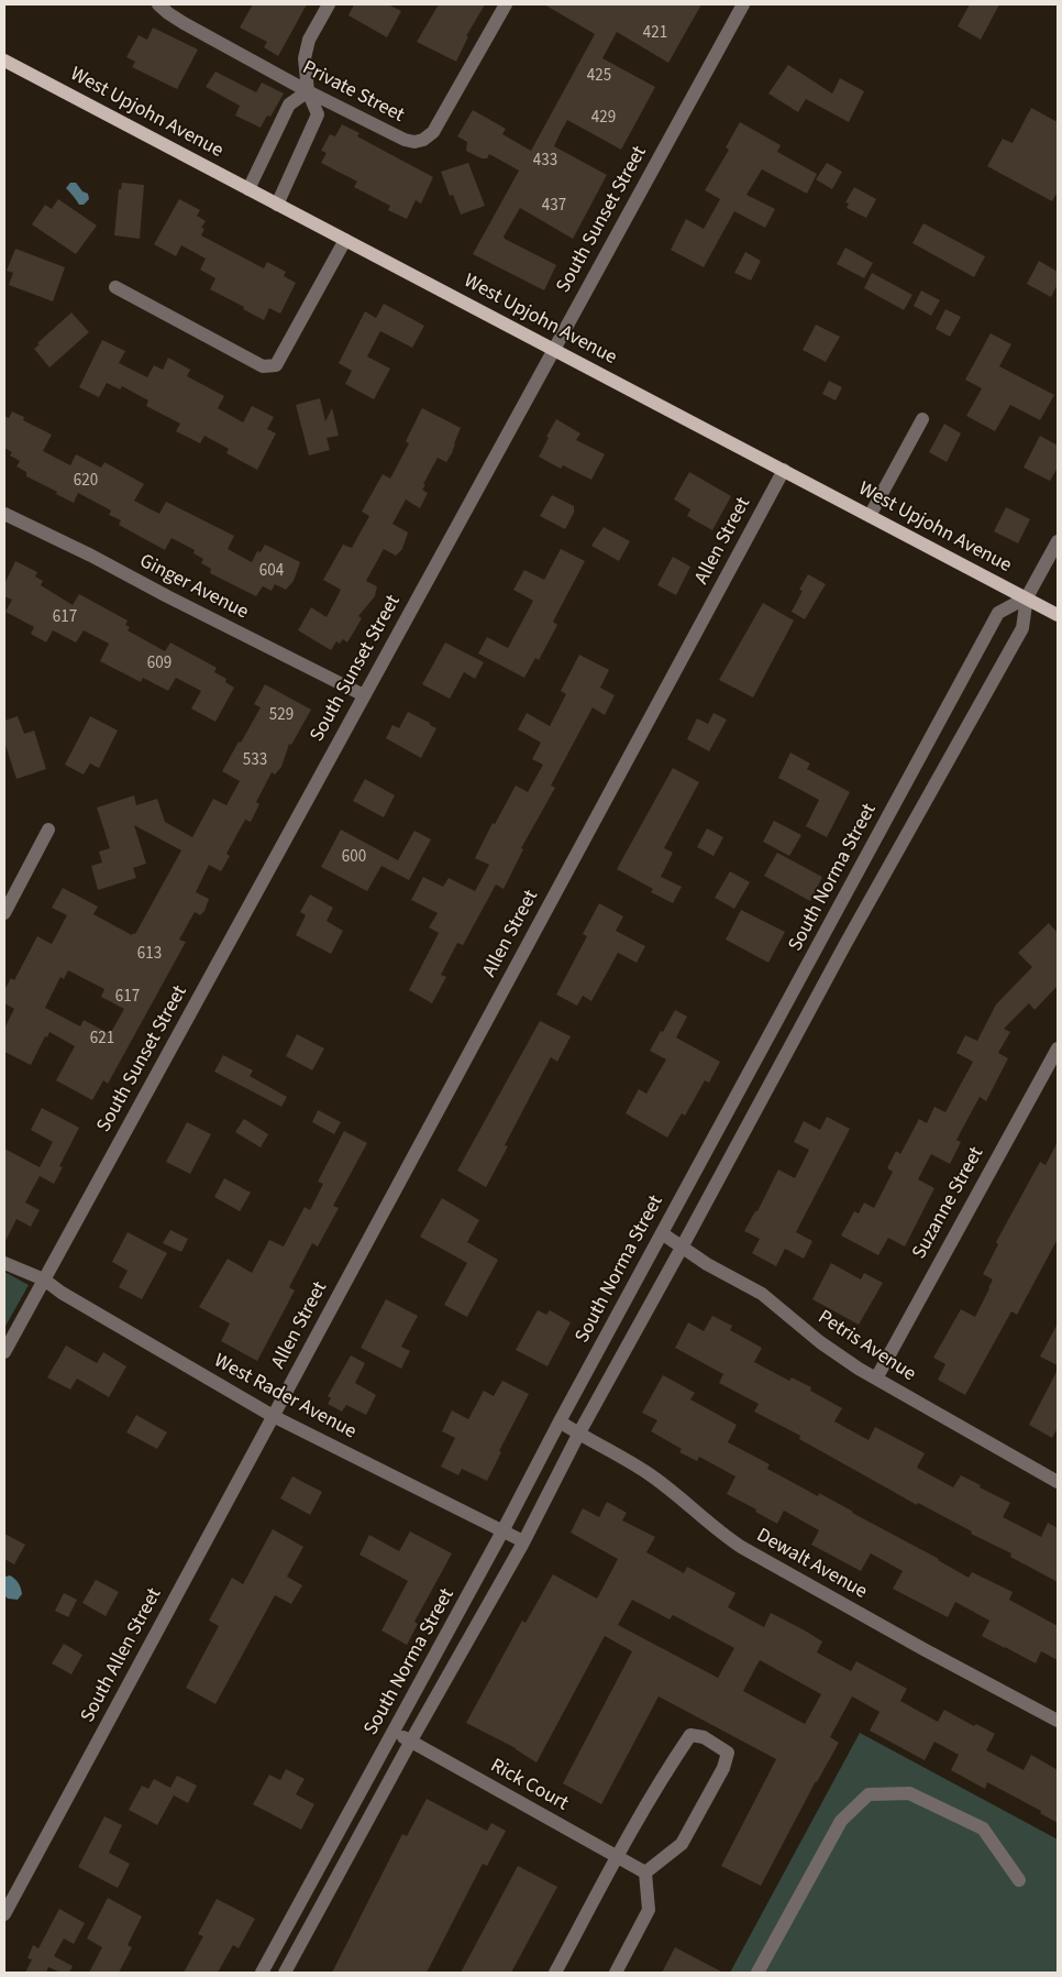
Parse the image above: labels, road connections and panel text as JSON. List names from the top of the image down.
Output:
{
  "streets": {
    "main road": ["West Upjohn Avenue"],
    "street": [
      "Private Street",
      "South Sunset Street",
      "Allen Street",
      "Ginger Avenue",
      "South Norma Street",
      "Suzanne Street",
      "Petris Avenue",
      "West Rader Avenue",
      "Dewalt Avenue",
      "South Allen Street",
      "Rick Court"
    ]
  },
  "crossings": [
    ["West Upjohn Avenue", "South Sunset Street"],
    ["West Upjohn Avenue", "Allen Street"],
    ["West Upjohn Avenue", "South Norma Street"],
    ["South Sunset Street", "Ginger Avenue"],
    ["South Sunset Street", "West Rader Avenue"],
    ["Allen Street", "West Rader Avenue"],
    ["Allen Street", "South Allen Street"],
    ["South Norma Street", "Petris Avenue"],
    ["South Norma Street", "West Rader Avenue"],
    ["South Norma Street", "Dewalt Avenue"],
    ["South Norma Street", "Rick Court"],
    ["Suzanne Street", "Petris Avenue"],
    ["West Rader Avenue", "South Allen Street"]
  ],
  "house_numbers": [
    "421",
    "425",
    "429",
    "433",
    "437",
    "620",
    "604",
    "617",
    "609",
    "529",
    "533",
    "600",
    "613",
    "617",
    "621"
  ]
}
